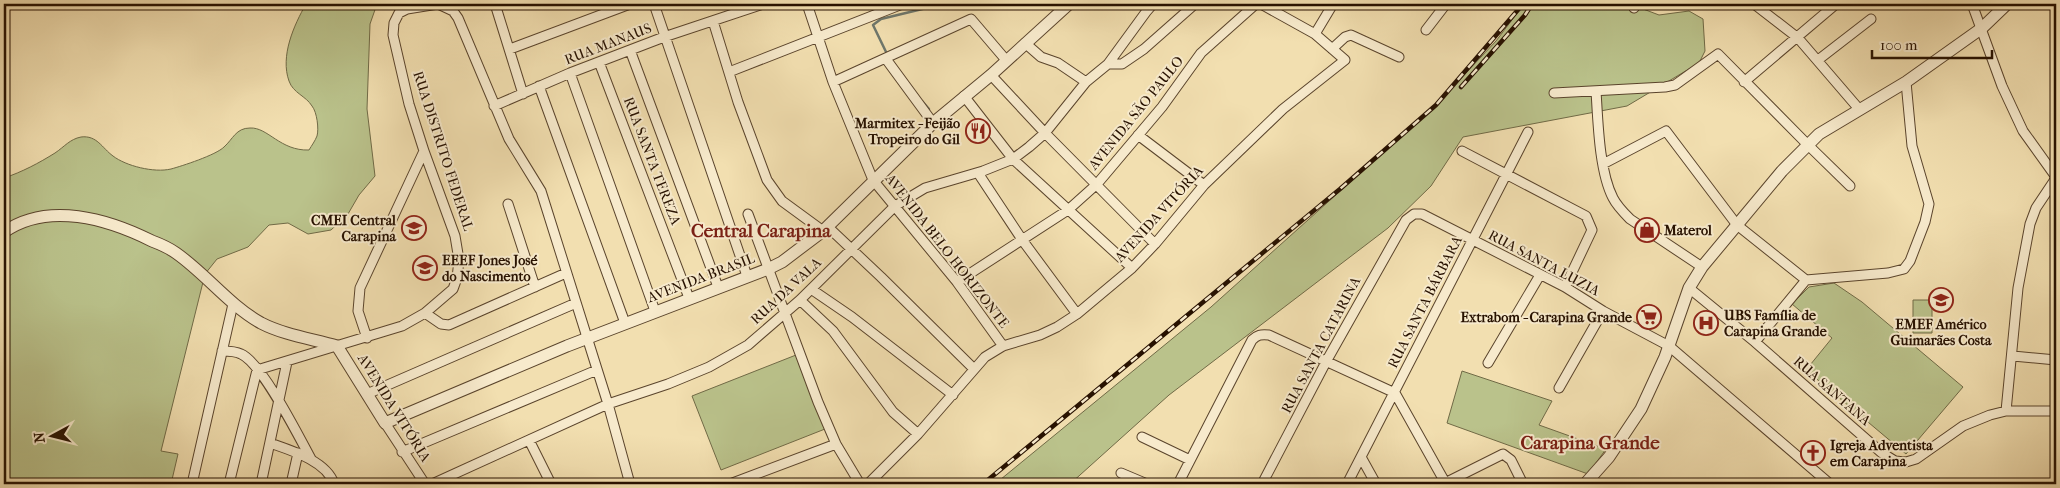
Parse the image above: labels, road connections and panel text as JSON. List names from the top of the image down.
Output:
{
  "streets": {
    "street": [
      "RUA MANAUS",
      "AVENIDA SÃO PAULO",
      "RUA DISTRITO FEDERAL",
      "RUA SANTA TEREZA",
      "AVENIDA VITÓRIA",
      "AVENIDA BELO HORIZONTE",
      "RUA SANTA LUZIA",
      "AVENIDA BRASIL",
      "RUA DA VALA",
      "RUA SANTA BÁRBARA",
      "RUA SANTA CATARINA",
      "RUA SANTANA"
    ]
  },
  "crossings": [
    ["RUA MANAUS", "RUA DISTRITO FEDERAL"],
    ["RUA MANAUS", "RUA SANTA TEREZA"],
    ["AVENIDA SÃO PAULO", "AVENIDA BELO HORIZONTE"],
    ["RUA DISTRITO FEDERAL", "AVENIDA VITÓRIA"],
    ["RUA DISTRITO FEDERAL", "AVENIDA BRASIL"],
    ["RUA DISTRITO FEDERAL", "RUA DA VALA"],
    ["RUA SANTA TEREZA", "AVENIDA BRASIL"],
    ["AVENIDA VITÓRIA", "AVENIDA BELO HORIZONTE"],
    ["AVENIDA VITÓRIA", "AVENIDA BRASIL"],
    ["AVENIDA BELO HORIZONTE", "AVENIDA BRASIL"],
    ["AVENIDA BELO HORIZONTE", "RUA DA VALA"],
    ["RUA SANTA LUZIA", "RUA SANTA BÁRBARA"],
    ["RUA SANTA LUZIA", "RUA SANTA CATARINA"]
  ],
  "districts": ["Central Carapina", "Carapina Grande"],
  "places": {
    "restaurant": ["Marmitex - Feijão Tropeiro do Gil"],
    "school or university": ["CMEI Central Carapina", "EEEF Jones José do Nascimento", "EMEF Américo Guimarães Costa"],
    "shop": ["Materol"],
    "supermarket": ["Extrabom - Carapina Grande"],
    "hospital": ["UBS Família de Carapina Grande"],
    "church": ["Igreja Adventista em Carapina"]
  },
  "scale_bar": "100 m",
  "north": "left"
}
